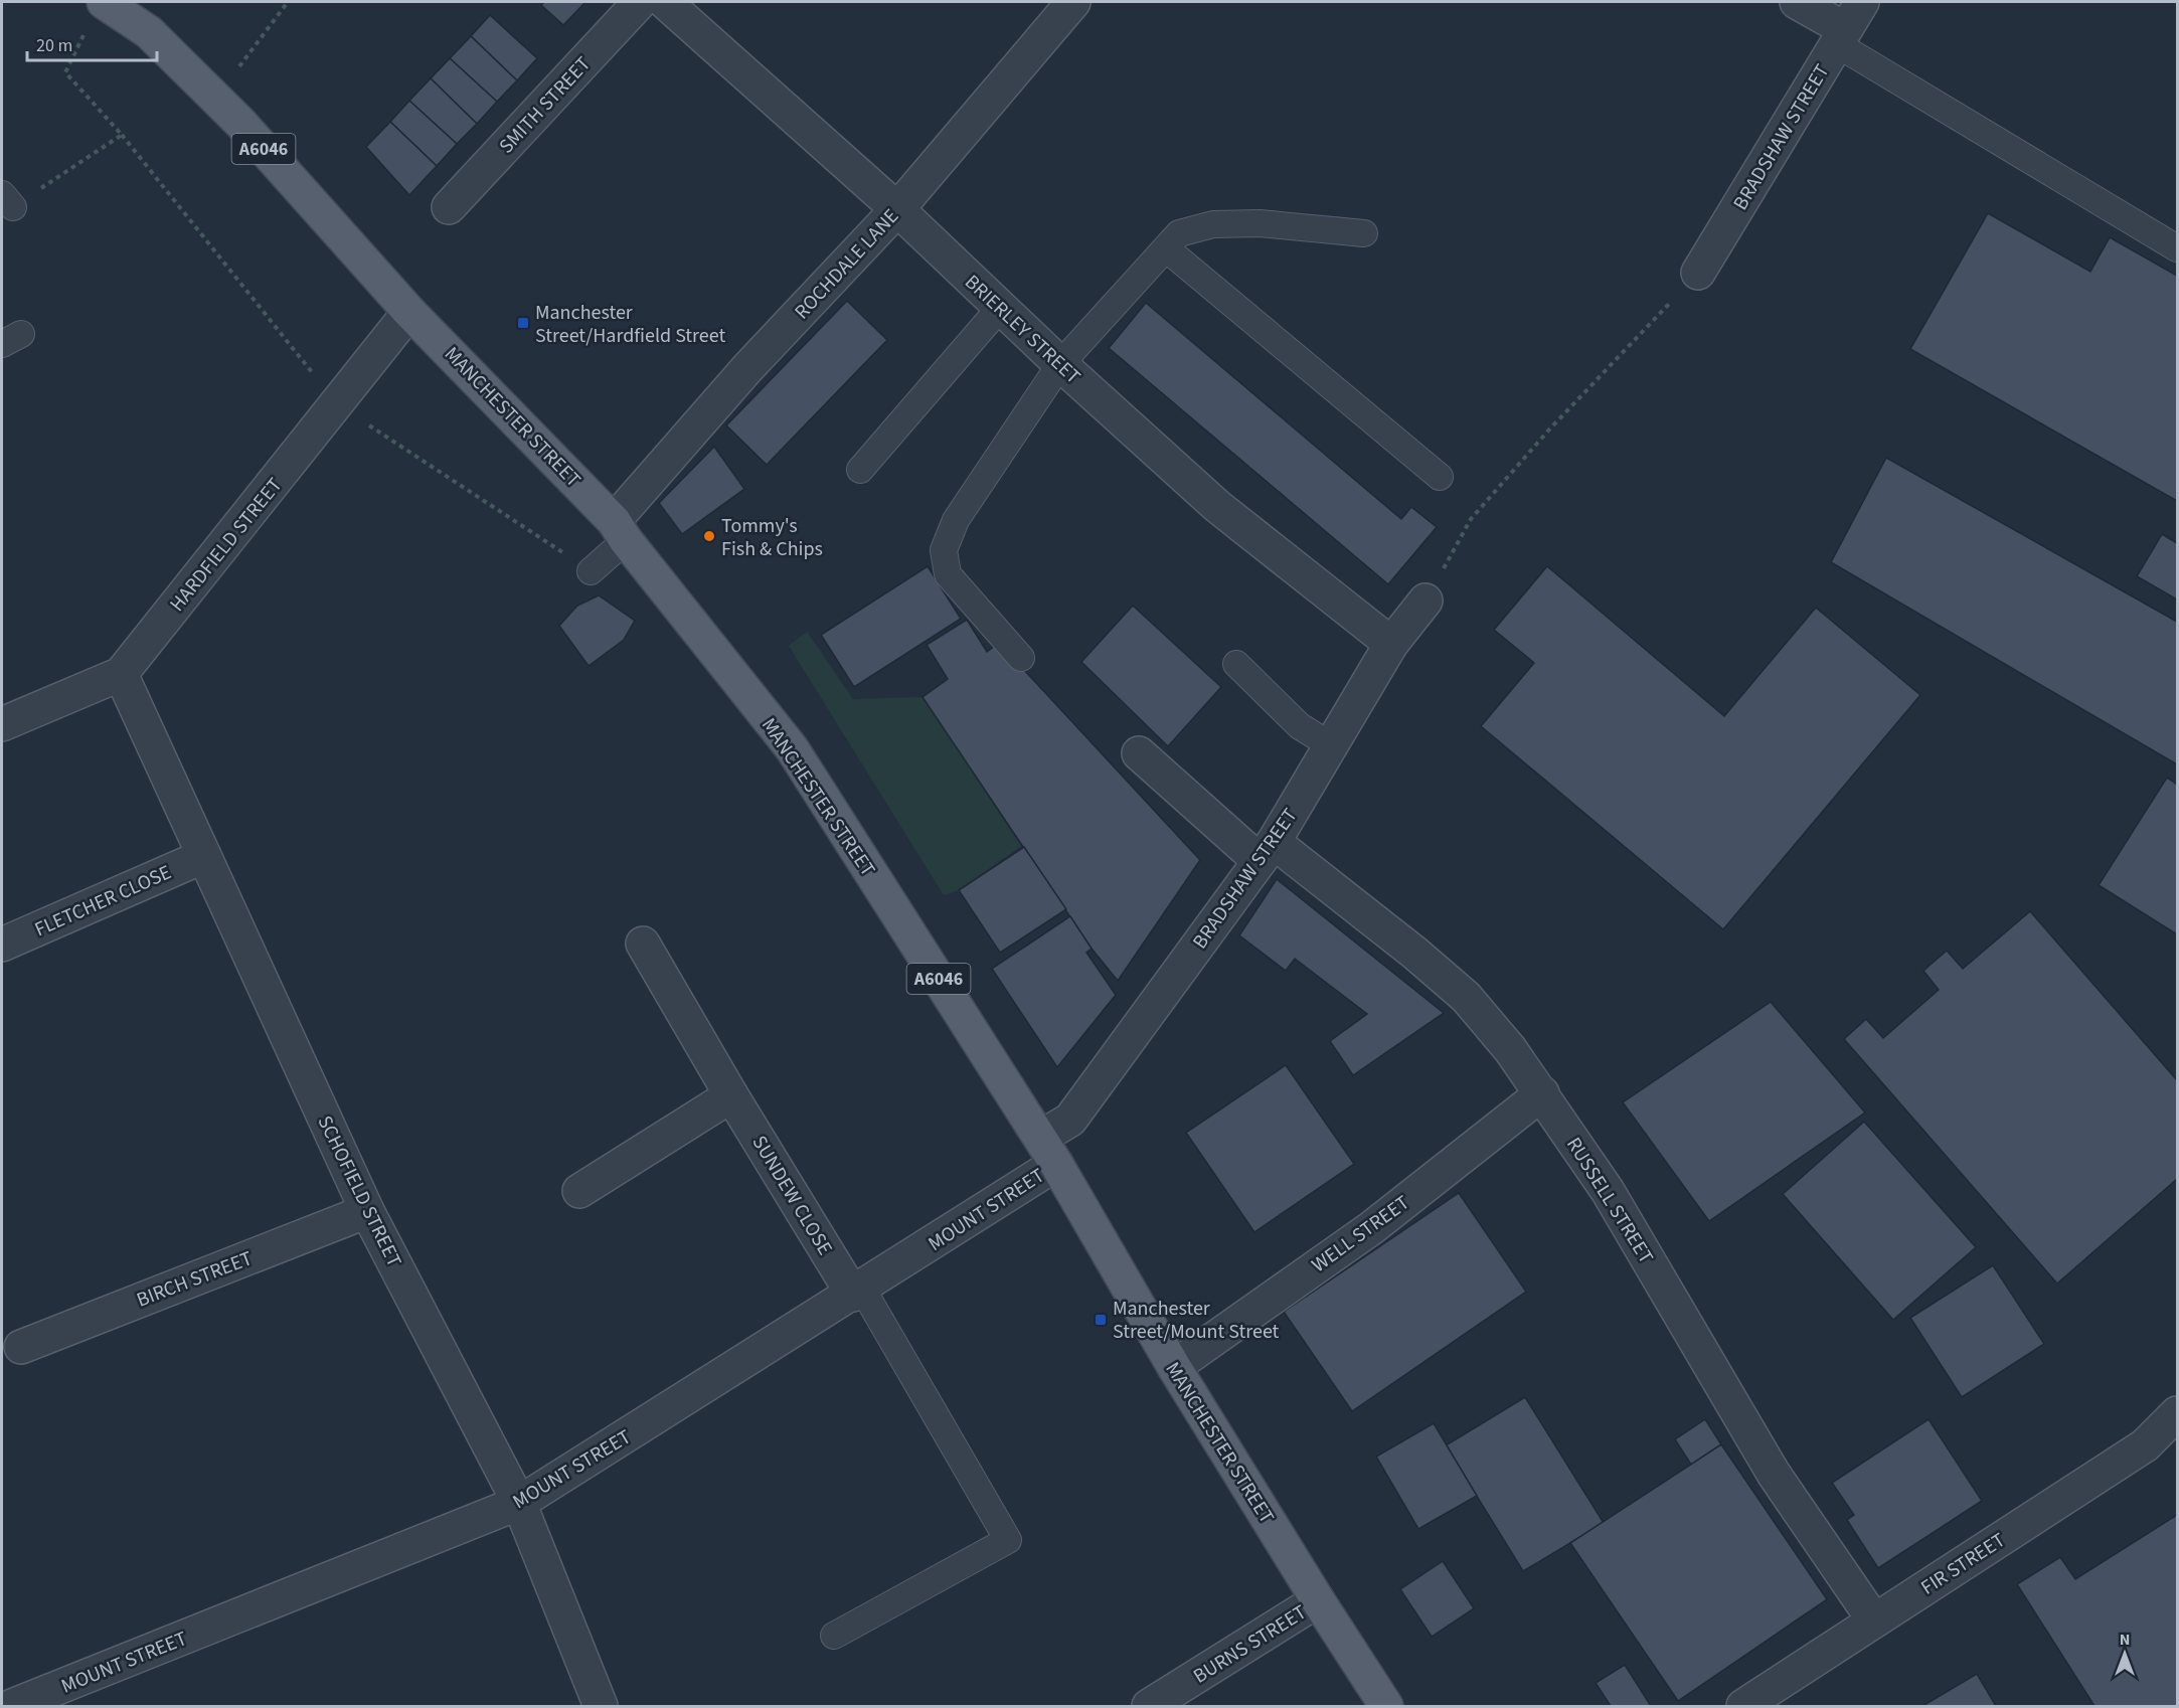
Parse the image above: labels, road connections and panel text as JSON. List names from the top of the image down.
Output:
{
  "streets": {
    "main road": ["A6046", "MANCHESTER STREET"],
    "street": [
      "SMITH STREET",
      "BRADSHAW STREET",
      "ROCHDALE LANE",
      "BRIERLEY STREET",
      "HARDFIELD STREET",
      "FLETCHER CLOSE",
      "SCHOFIELD STREET",
      "SUNDEW CLOSE",
      "RUSSELL STREET",
      "MOUNT STREET",
      "WELL STREET",
      "BIRCH STREET",
      "FIR STREET",
      "BURNS STREET"
    ]
  },
  "crossings": [
    ["BRADSHAW STREET", "BRIERLEY STREET"],
    ["BRADSHAW STREET", "MANCHESTER STREET"],
    ["BRADSHAW STREET", "RUSSELL STREET"],
    ["BRADSHAW STREET", "MOUNT STREET"],
    ["ROCHDALE LANE", "BRIERLEY STREET"],
    ["ROCHDALE LANE", "MANCHESTER STREET"],
    ["MANCHESTER STREET", "HARDFIELD STREET"],
    ["MANCHESTER STREET", "MOUNT STREET"],
    ["MANCHESTER STREET", "WELL STREET"],
    ["MANCHESTER STREET", "BURNS STREET"],
    ["HARDFIELD STREET", "SCHOFIELD STREET"],
    ["FLETCHER CLOSE", "SCHOFIELD STREET"],
    ["SCHOFIELD STREET", "MOUNT STREET"],
    ["SCHOFIELD STREET", "BIRCH STREET"],
    ["SUNDEW CLOSE", "MOUNT STREET"],
    ["RUSSELL STREET", "WELL STREET"],
    ["RUSSELL STREET", "FIR STREET"]
  ],
  "places": {
    "transit": ["Manchester Street/Hardfield Street", "Manchester Street/Mount Street"],
    "other": ["Tommy's Fish & Chips"]
  },
  "scale_bar": "20 m",
  "north": "top"
}
